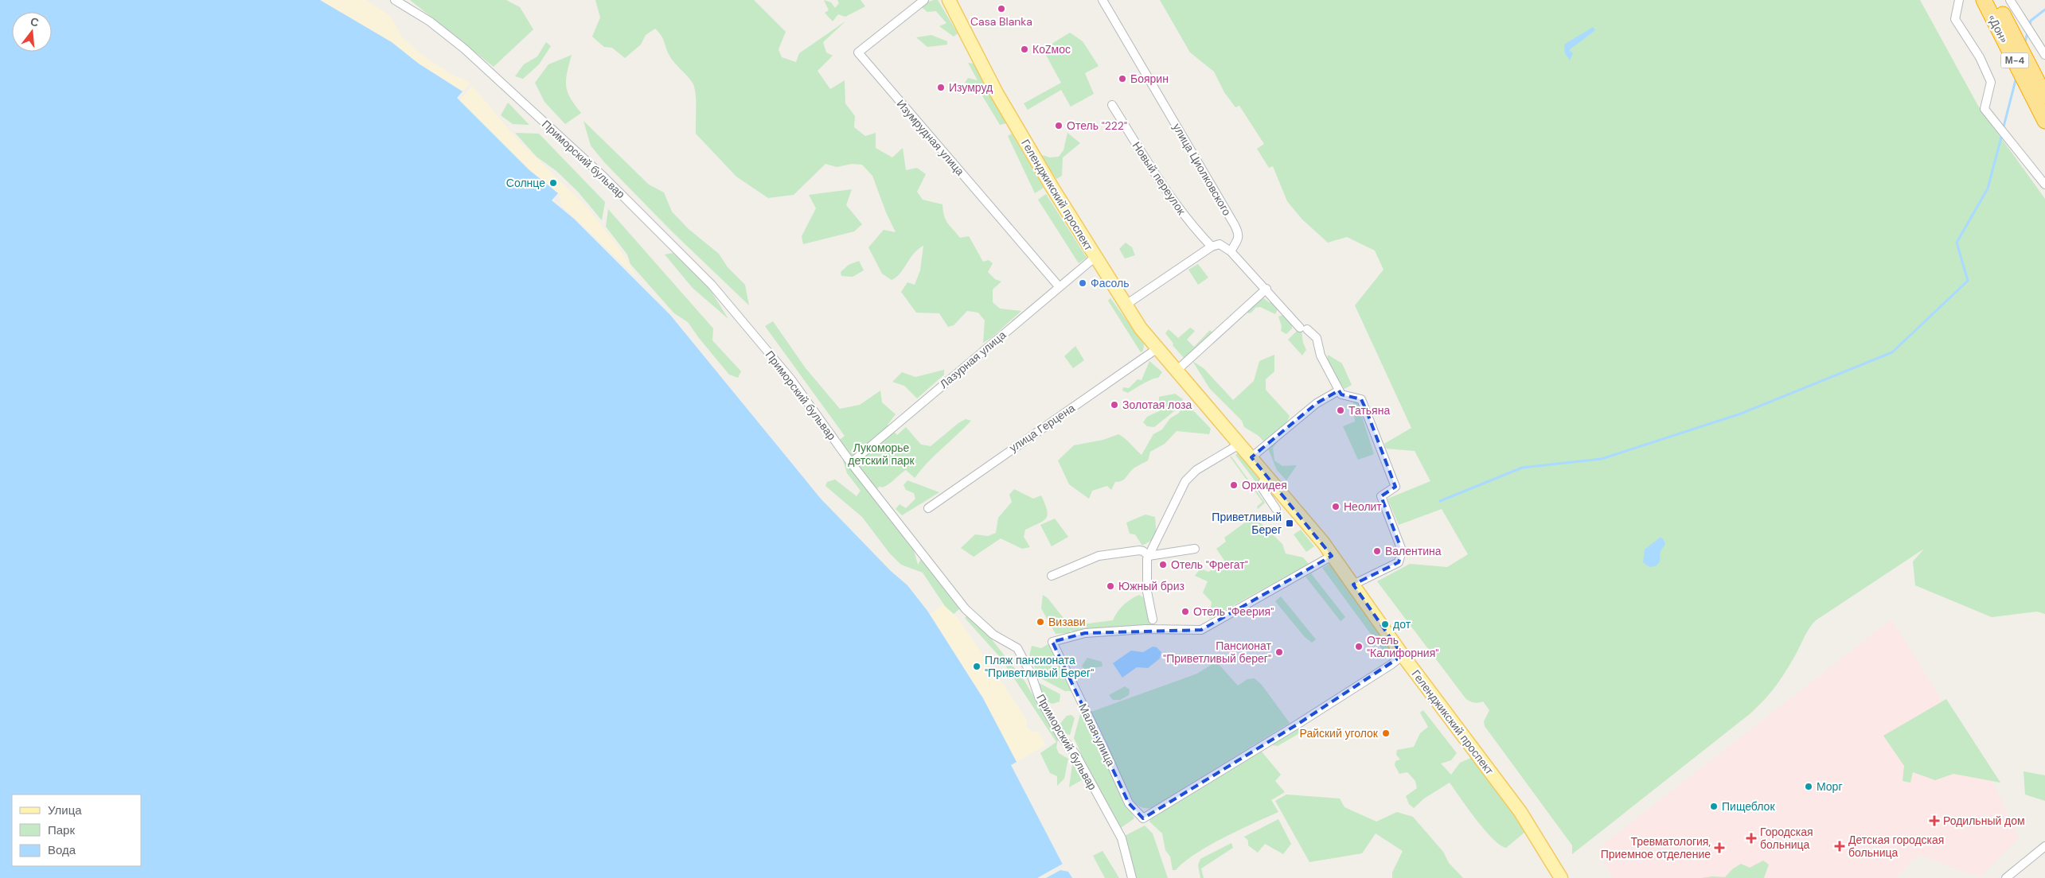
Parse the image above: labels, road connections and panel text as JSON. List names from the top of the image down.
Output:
{
  "streets": {
    "highway": ["«Дон»", "М-4"],
    "main road": ["Геленджикский проспект"],
    "street": [
      "Изумрудная улица",
      "Приморский бульвар",
      "улица Циолковского",
      "Новый переулок",
      "Лазурная улица",
      "улица Герцена",
      "Малая улица"
    ]
  },
  "crossings": [
    ["Изумрудная улица", "Лазурная улица"],
    ["Приморский бульвар", "Лазурная улица"],
    ["Геленджикский проспект", "Лазурная улица"],
    ["Геленджикский проспект", "улица Герцена"],
    ["Геленджикский проспект", "Малая улица"]
  ],
  "parks": ["Лукоморье детский парк"],
  "places": {
    "other": [
      "Casa Blanka",
      "КоZмос",
      "Боярин",
      "Изумруд",
      "Отель \"222\"",
      "Солнце",
      "Фасоль",
      "Золотая лоза",
      "Татьяна",
      "Орхидея",
      "Неолит",
      "Валентина",
      "Отель \"Фрегат\"",
      "Южный бриз",
      "Отель \"Феерия\"",
      "Визави",
      "дот",
      "Отель \"Калифорния\"",
      "Пансионат \"Приветливый берег\"",
      "Пляж пансионата \"Приветливый Берег\"",
      "Райский уголок",
      "Морг",
      "Пищеблок"
    ],
    "transit": ["Приветливый Берег"],
    "health": [
      "Родильный дом",
      "Городская больница",
      "Детская городская больница",
      "Тревматология, Приемное отделение"
    ]
  },
  "legend": ["Улица", "Парк", "Вода"],
  "north": "top"
}
